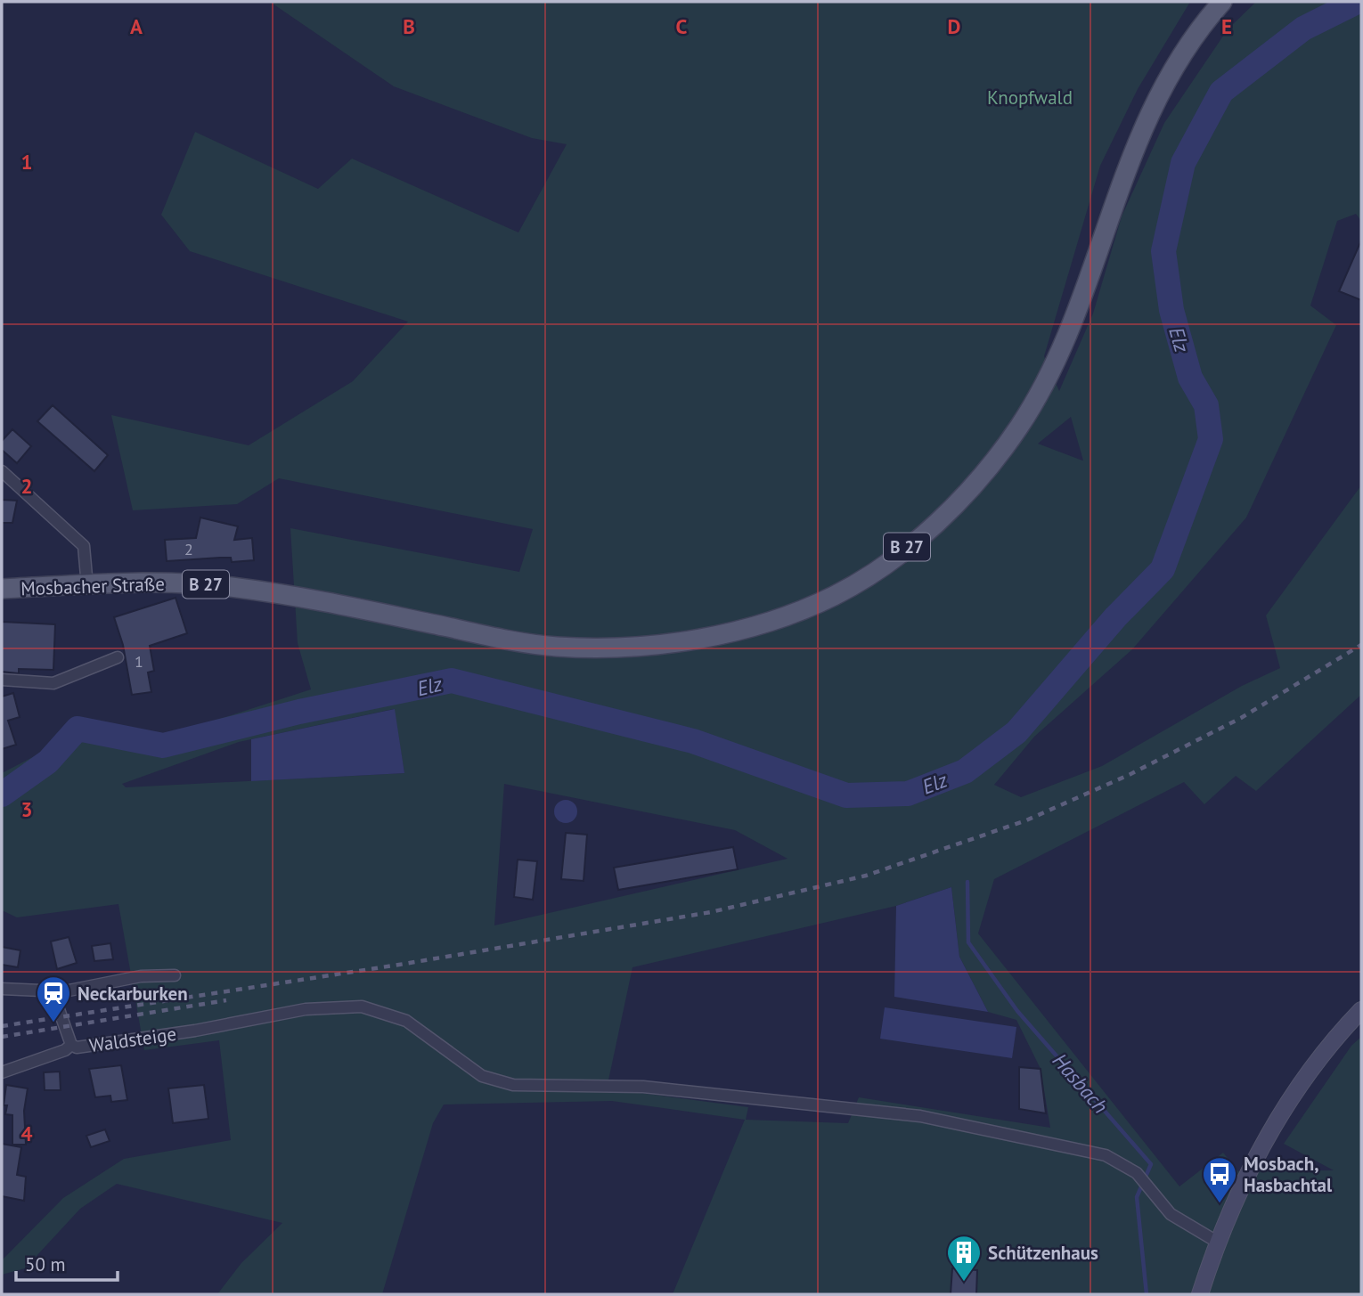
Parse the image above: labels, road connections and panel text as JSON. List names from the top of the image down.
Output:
{
  "streets": {
    "main road": ["B 27", "Mosbacher Straße"],
    "street": ["Waldsteige"]
  },
  "water": ["Elz", "Hasbach"],
  "parks": ["Knopfwald"],
  "places": {
    "station": ["Neckarburken"],
    "bus stop": ["Mosbach, Hasbachtal"],
    "building": ["Schützenhaus"]
  },
  "house_numbers": ["2", "1"],
  "scale_bar": "50 m",
  "grid": {
    "columns": [
      "A",
      "B",
      "C",
      "D",
      "E"
    ],
    "rows": [
      "1",
      "2",
      "3",
      "4"
    ]
  }
}
